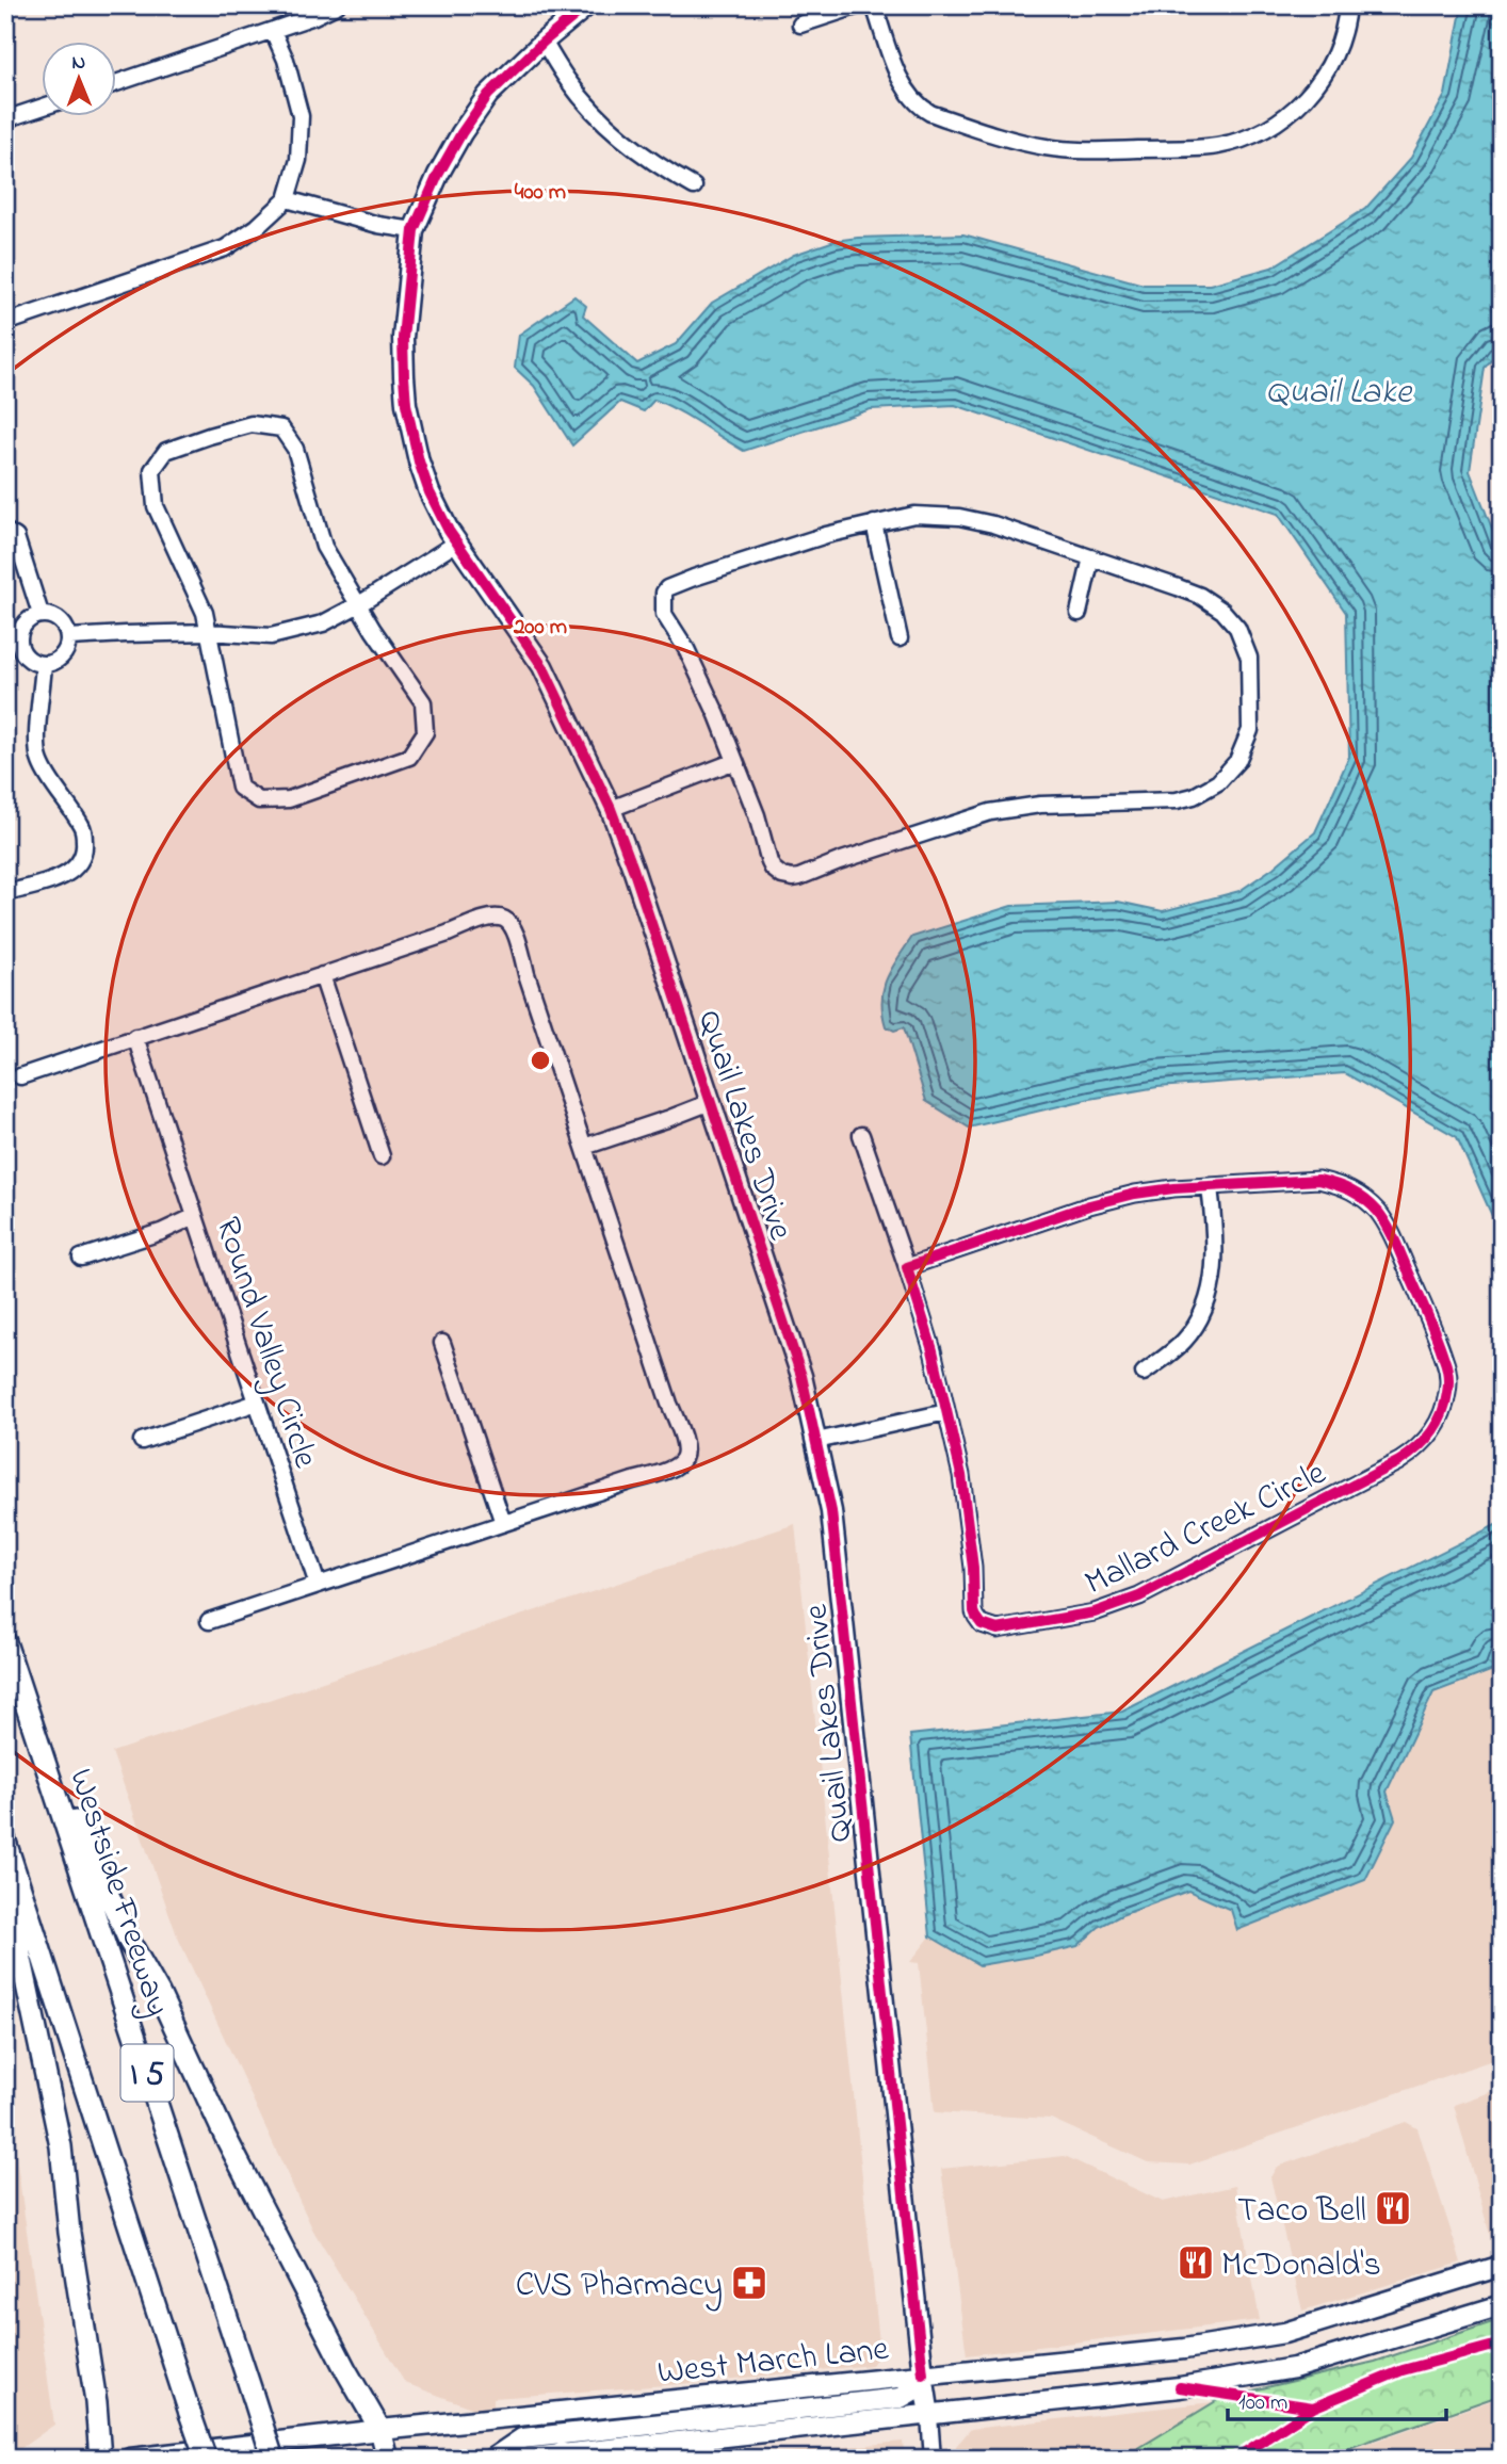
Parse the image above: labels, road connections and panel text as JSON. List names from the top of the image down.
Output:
{
  "streets": {
    "highway": ["Westside Freeway", "I 5"],
    "main road": ["Quail Lakes Drive", "West March Lane"],
    "street": ["Round Valley Circle", "Mallard Creek Circle"]
  },
  "crossings": [
    ["Quail Lakes Drive", "West March Lane"]
  ],
  "water": ["Quail Lake"],
  "places": {
    "restaurant": ["Taco Bell", "McDonald's"],
    "pharmacy": ["CVS Pharmacy"]
  },
  "scale_bar": "100 m",
  "north": "top",
  "rings": ["400 m", "200 m"]
}
